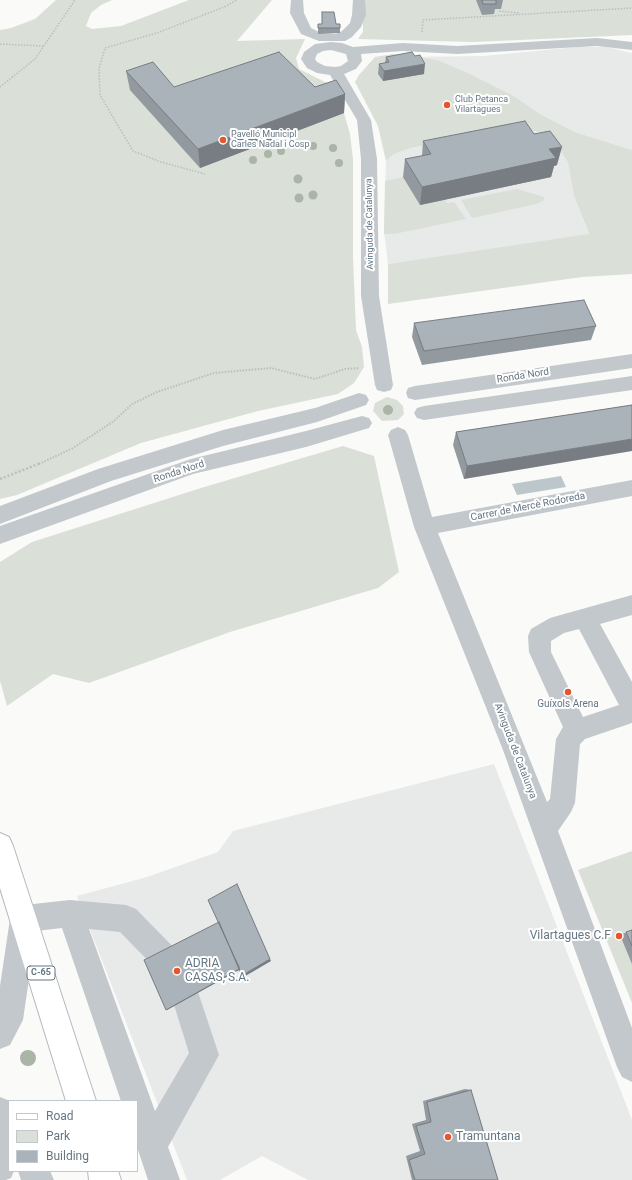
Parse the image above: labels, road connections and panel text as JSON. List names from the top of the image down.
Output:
{
  "streets": {
    "main road": ["C-65"],
    "street": ["Avinguda de Catalunya", "Ronda Nord", "Carrer de Mercè Rodoreda"]
  },
  "crossings": [
    ["Avinguda de Catalunya", "Ronda Nord"],
    ["Avinguda de Catalunya", "Carrer de Mercè Rodoreda"]
  ],
  "places": [
    "Club Petanca Vilartagues",
    "Pavelló Municipl Carles Nadal i Cosp",
    "Guíxols Arena",
    "Vilartagues C.F",
    "ADRIA CASAS, S.A.",
    "Tramuntana"
  ],
  "legend": ["Road", "Park", "Building"]
}
